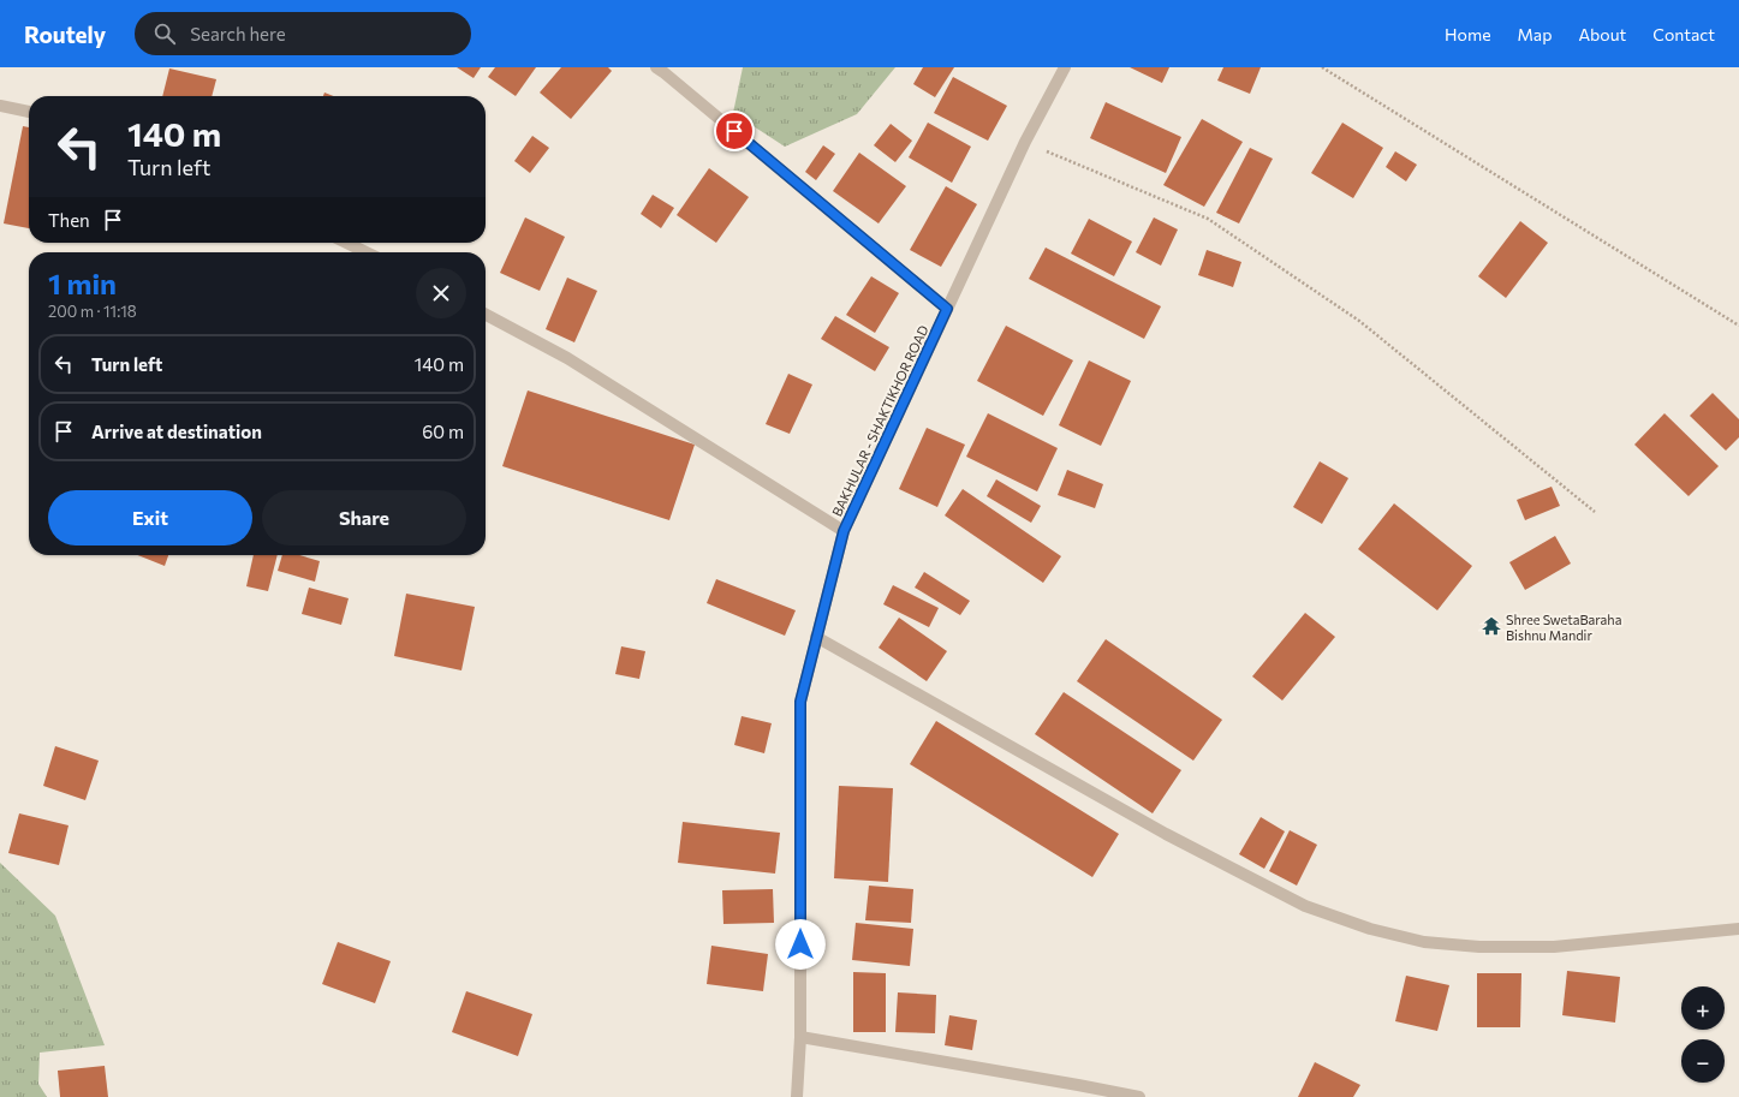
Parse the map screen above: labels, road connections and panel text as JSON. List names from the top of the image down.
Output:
{
  "streets": {
    "street": ["BAKHULAR - SHAKTIKHOR ROAD"]
  },
  "places": {
    "temple": ["Shree SwetaBaraha Bishnu Mandir"]
  },
  "page": {
    "header": "Routely",
    "search": "Search here",
    "nav": [
      "Home",
      "Map",
      "About",
      "Contact"
    ],
    "turn": ["140 m", "Turn left"],
    "then": "Then",
    "heading": ["1 min", "200 m · 11:18"],
    "list": [
      {
        "name": "Turn left",
        "value": "140 m"
      },
      {
        "name": "Arrive at destination",
        "value": "60 m"
      }
    ],
    "buttons": ["Exit", "Share"],
    "map_buttons": ["+", "−"]
  }
}
